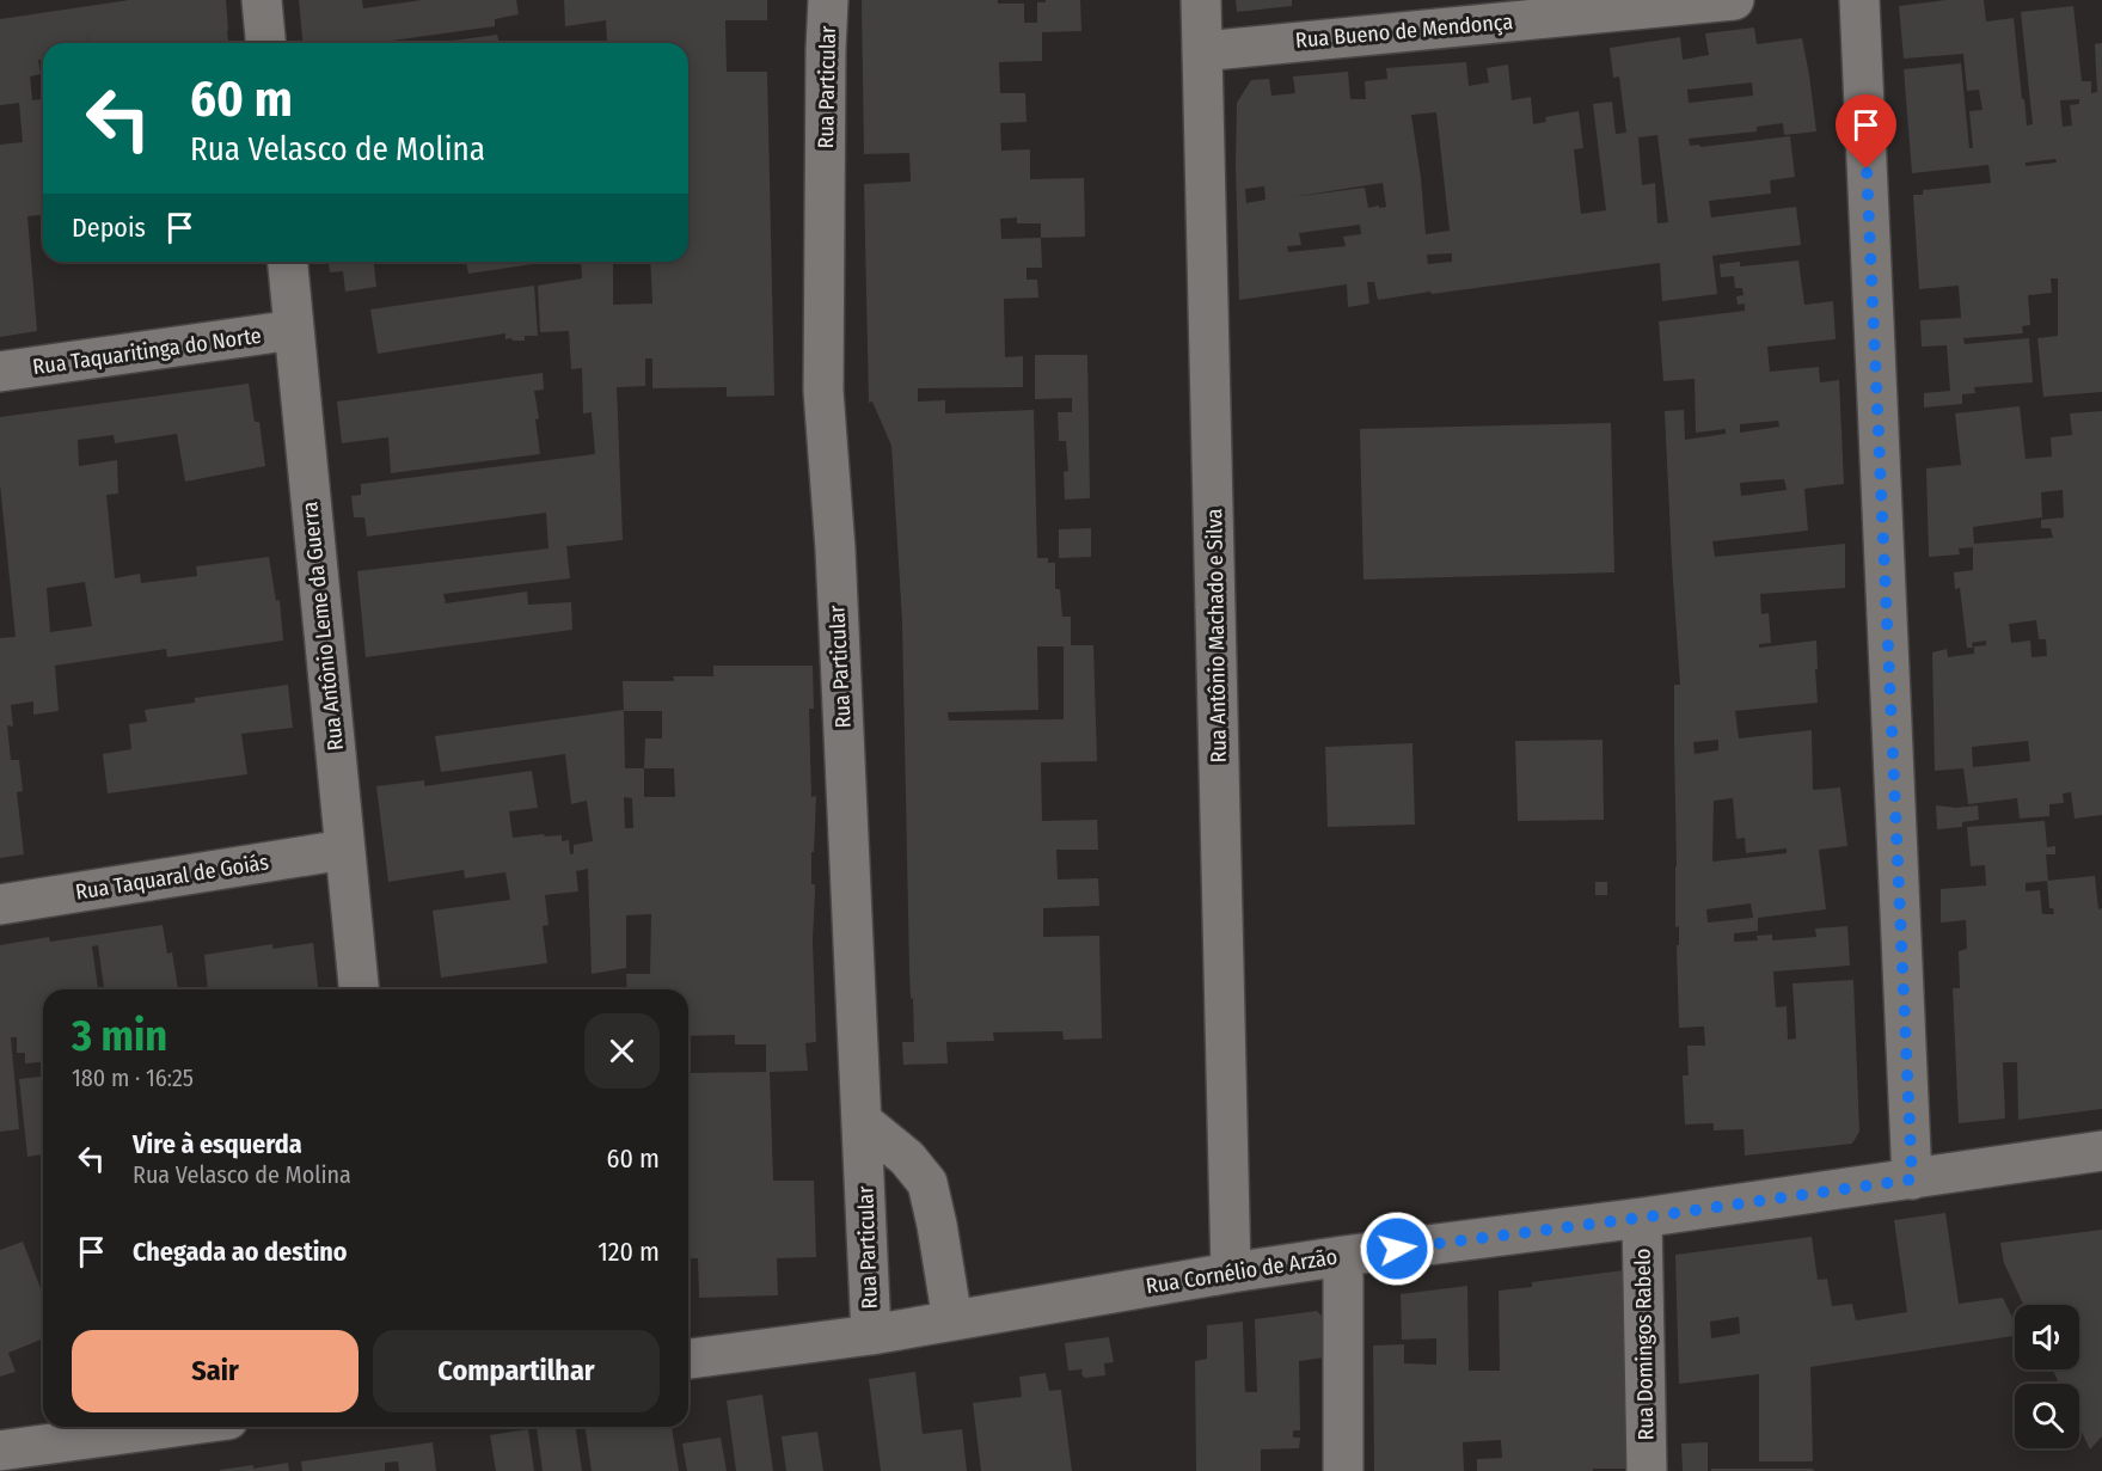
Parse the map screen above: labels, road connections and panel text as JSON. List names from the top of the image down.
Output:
{
  "streets": {
    "street": [
      "Rua Bueno de Mendonça",
      "Rua Particular",
      "Rua Taquaritinga do Norte",
      "Rua Antônio Leme da Guerra",
      "Rua Antônio Machado e Silva",
      "Rua Taquaral de Goiás",
      "Rua Cornélio de Arzão",
      "Rua Domingos Rabelo"
    ]
  },
  "crossings": [
    ["Rua Bueno de Mendonça", "Rua Antônio Machado e Silva"],
    ["Rua Particular", "Rua Cornélio de Arzão"],
    ["Rua Taquaritinga do Norte", "Rua Antônio Leme da Guerra"],
    ["Rua Antônio Leme da Guerra", "Rua Taquaral de Goiás"],
    ["Rua Antônio Machado e Silva", "Rua Cornélio de Arzão"],
    ["Rua Cornélio de Arzão", "Rua Domingos Rabelo"]
  ],
  "page": {
    "turn": ["60 m", "Rua Velasco de Molina"],
    "then": "Depois",
    "heading": ["3 min", "180 m · 16:25"],
    "list": [
      {
        "name": "Vire à esquerda",
        "note": "Rua Velasco de Molina",
        "value": "60 m"
      },
      {
        "name": "Chegada ao destino",
        "value": "120 m"
      }
    ],
    "buttons": ["Sair", "Compartilhar"]
  }
}
